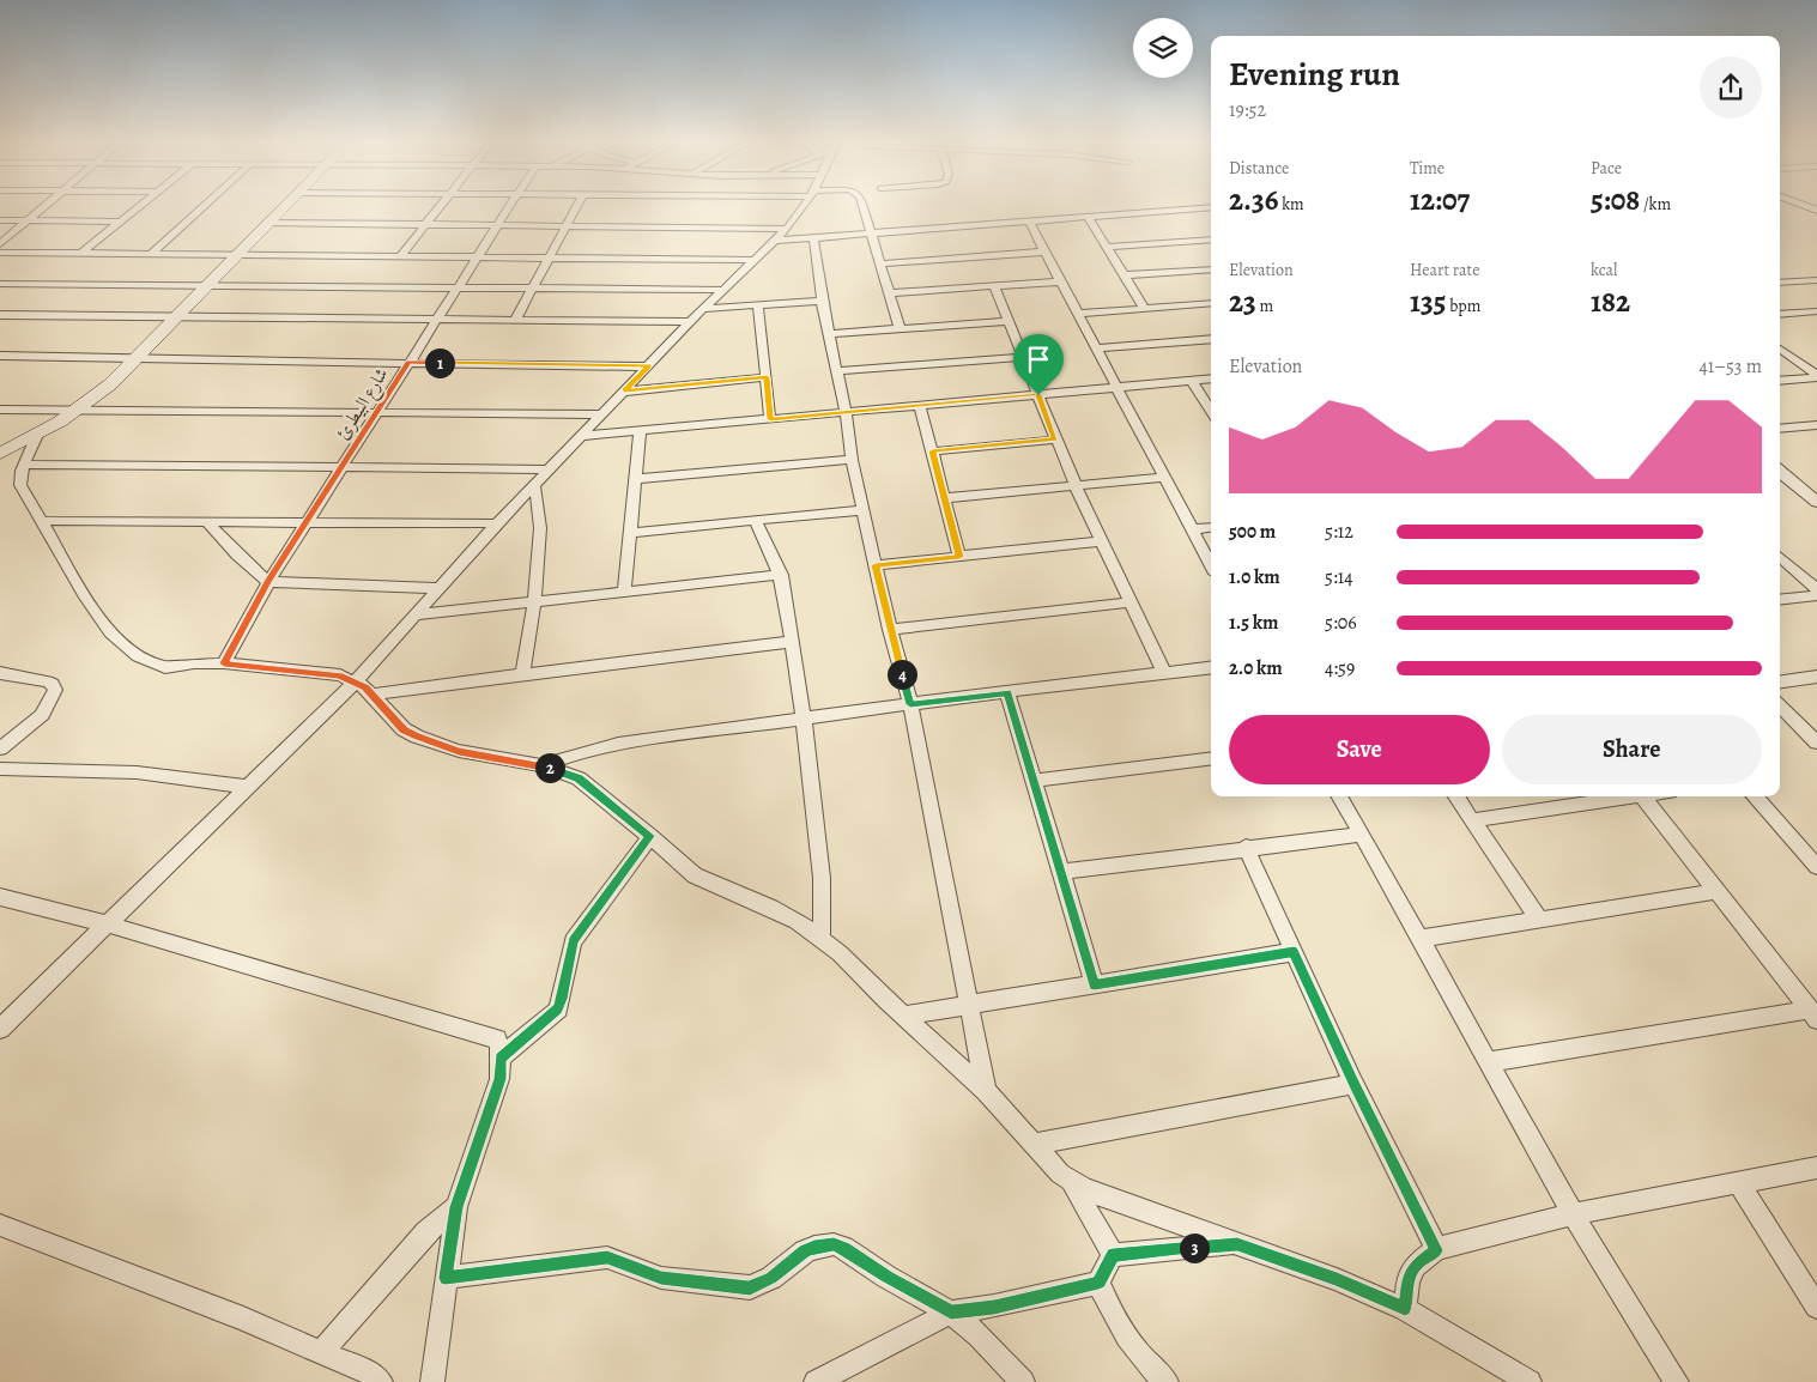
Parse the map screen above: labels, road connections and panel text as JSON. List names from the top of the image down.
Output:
{
  "streets": {
    "street": ["شارع البيطرئ"]
  },
  "page": {
    "heading": ["Evening run", "19:52"],
    "stats": [
      ["Distance", "2.36 km"],
      ["Time", "12:07"],
      ["Pace", "5:08 /km"],
      ["Elevation", "23 m"],
      ["Heart rate", "135 bpm"],
      ["kcal", "182"]
    ],
    "chart": ["Elevation", "41–53 m"],
    "pins": [
      "1",
      "4",
      "2",
      "3"
    ],
    "list": [
      {
        "name": "500 m",
        "note": "5:12"
      },
      {
        "name": "1.0 km",
        "note": "5:14"
      },
      {
        "name": "1.5 km",
        "note": "5:06"
      },
      {
        "name": "2.0 km",
        "note": "4:59"
      }
    ],
    "buttons": ["Save", "Share"]
  }
}
